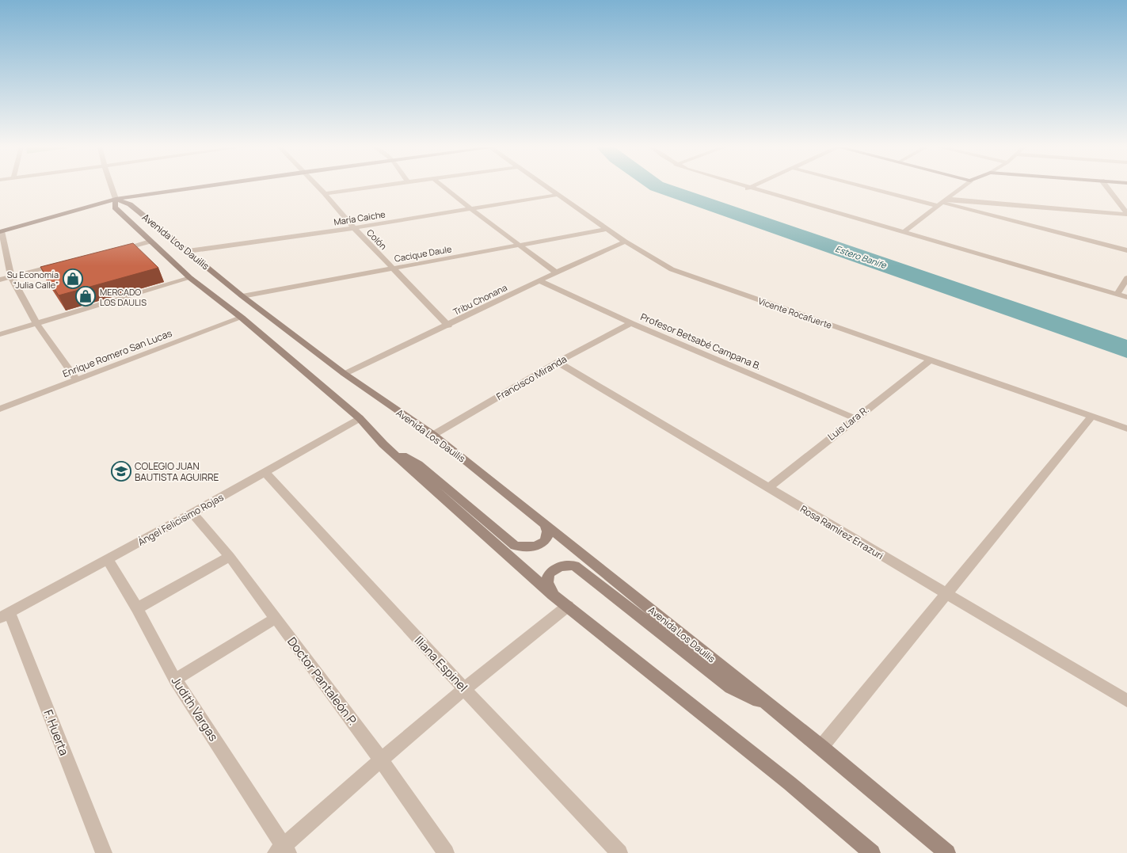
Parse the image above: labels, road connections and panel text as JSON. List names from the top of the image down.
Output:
{
  "streets": {
    "street": [
      "María Caiche",
      "Colón",
      "Avenida Los Dauilis",
      "Cacique Daule",
      "Tribu Chonana",
      "Vicente Rocafuerte",
      "Profesor Betsabé Campana B.",
      "Enrique Romero San Lucas",
      "Francisco Miranda",
      "Luis Lara R.",
      "Ángel Felicisimo Rojas",
      "Rosa Ramírez Errazuri",
      "Iliana Espinel",
      "Doctor Pantaleón P.",
      "Judith Vargas",
      "F. Huerta"
    ]
  },
  "crossings": [
    ["María Caiche", "Colón"],
    ["María Caiche", "Avenida Los Dauilis"],
    ["María Caiche", "Vicente Rocafuerte"],
    ["Colón", "Cacique Daule"],
    ["Colón", "Tribu Chonana"],
    ["Avenida Los Dauilis", "Cacique Daule"],
    ["Avenida Los Dauilis", "Tribu Chonana"],
    ["Avenida Los Dauilis", "Enrique Romero San Lucas"],
    ["Avenida Los Dauilis", "Francisco Miranda"],
    ["Avenida Los Dauilis", "Ángel Felicisimo Rojas"],
    ["Cacique Daule", "Vicente Rocafuerte"],
    ["Tribu Chonana", "Vicente Rocafuerte"],
    ["Tribu Chonana", "Profesor Betsabé Campana B."],
    ["Vicente Rocafuerte", "Luis Lara R."],
    ["Profesor Betsabé Campana B.", "Francisco Miranda"],
    ["Profesor Betsabé Campana B.", "Luis Lara R."],
    ["Francisco Miranda", "Rosa Ramírez Errazuri"],
    ["Luis Lara R.", "Rosa Ramírez Errazuri"],
    ["Ángel Felicisimo Rojas", "Iliana Espinel"],
    ["Ángel Felicisimo Rojas", "Doctor Pantaleón P."],
    ["Ángel Felicisimo Rojas", "Judith Vargas"],
    ["Ángel Felicisimo Rojas", "F. Huerta"]
  ],
  "water": ["Estero Banife"],
  "places": {
    "shop": ["Su Economía “Julia Calle”", "MERCADO LOS DAULIS"],
    "school or university": ["COLEGIO JUAN BAUTISTA AGUIRRE"]
  }
}
